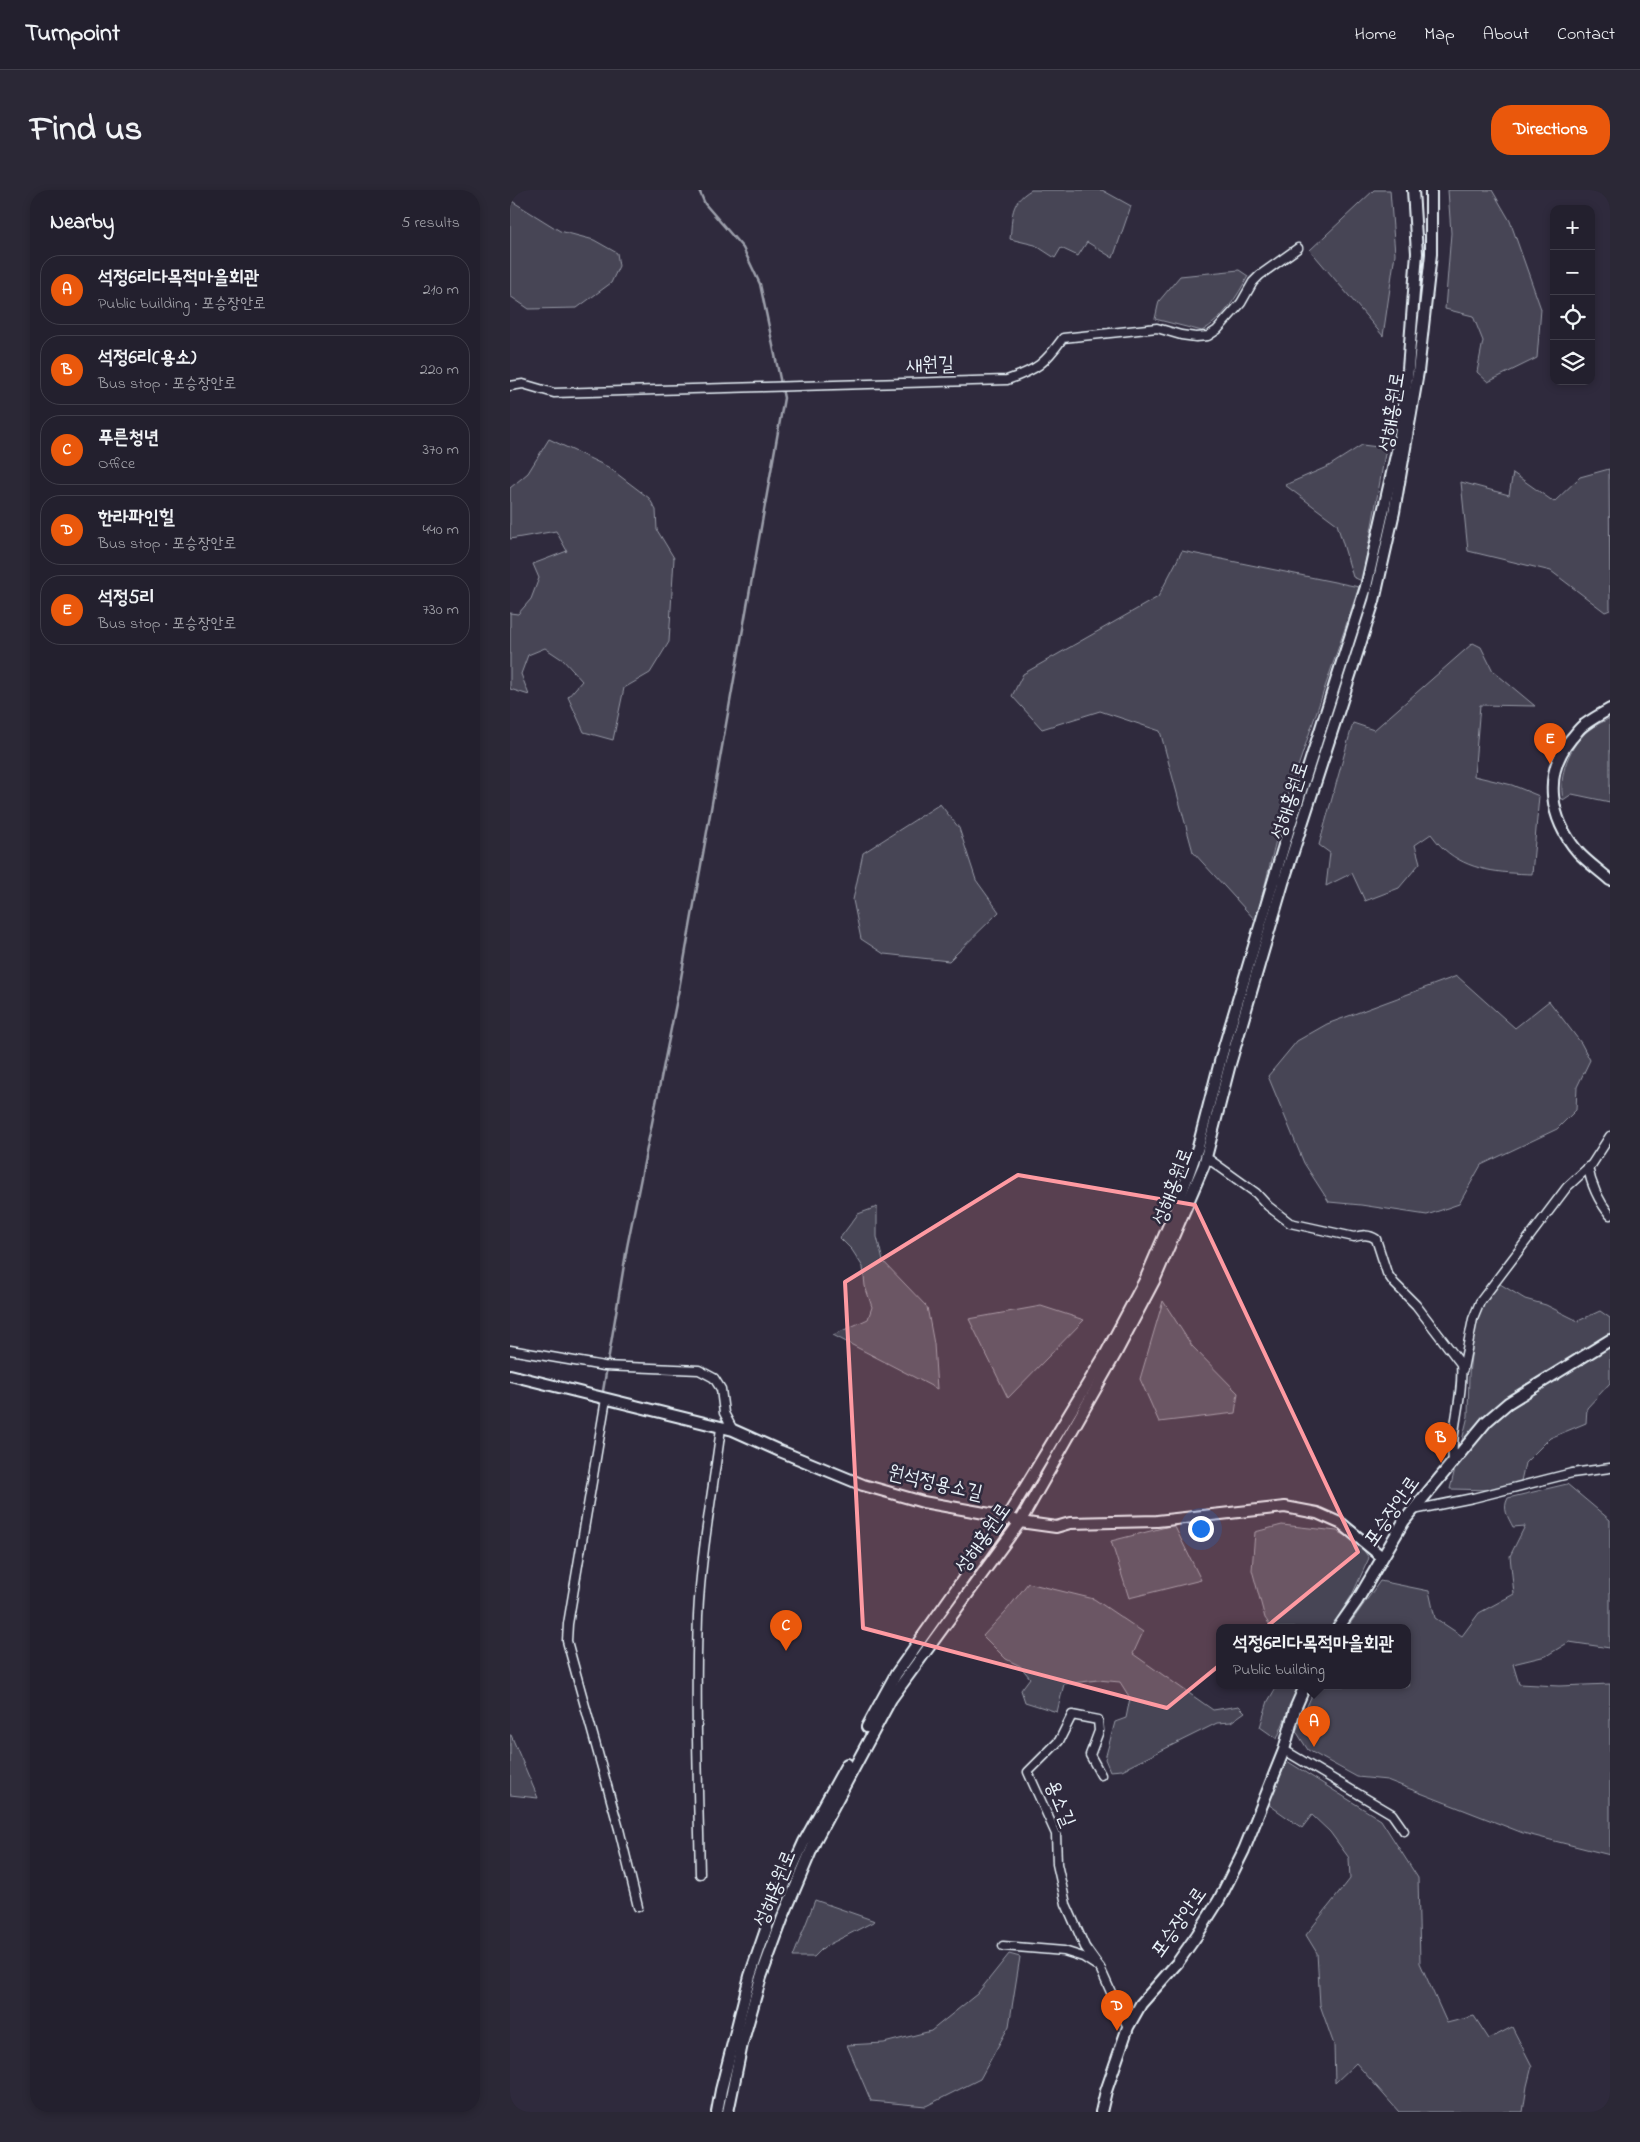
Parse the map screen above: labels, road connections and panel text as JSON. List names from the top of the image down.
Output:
{
  "streets": {
    "main road": ["성해홍원로", "원석정용소길", "포승장안로"],
    "street": ["새원길", "용소길"]
  },
  "crossings": [
    ["성해홍원로", "원석정용소길"],
    ["원석정용소길", "포승장안로"],
    ["포승장안로", "용소길"]
  ],
  "page": {
    "header": "Turnpoint",
    "nav": [
      "Home",
      "Map",
      "About",
      "Contact"
    ],
    "title": "Find us",
    "buttons": "Directions",
    "heading": ["Nearby", "5 results"],
    "map_buttons": ["+", "−"],
    "list": [
      {
        "mark": "A",
        "name": "석정6리다목적마을회관",
        "note": "Public building · 포승장안로",
        "value": "210 m"
      },
      {
        "mark": "B",
        "name": "석정6리(용소)",
        "note": "Bus stop · 포승장안로",
        "value": "220 m"
      },
      {
        "mark": "C",
        "name": "푸른청년",
        "note": "Office",
        "value": "370 m"
      },
      {
        "mark": "D",
        "name": "한라파인힐",
        "note": "Bus stop · 포승장안로",
        "value": "440 m"
      },
      {
        "mark": "E",
        "name": "석정5리",
        "note": "Bus stop · 포승장안로",
        "value": "730 m"
      }
    ],
    "pins": [
      "E",
      "B",
      "C",
      "A",
      "D"
    ],
    "popup": ["석정6리다목적마을회관", "Public building"]
  }
}
